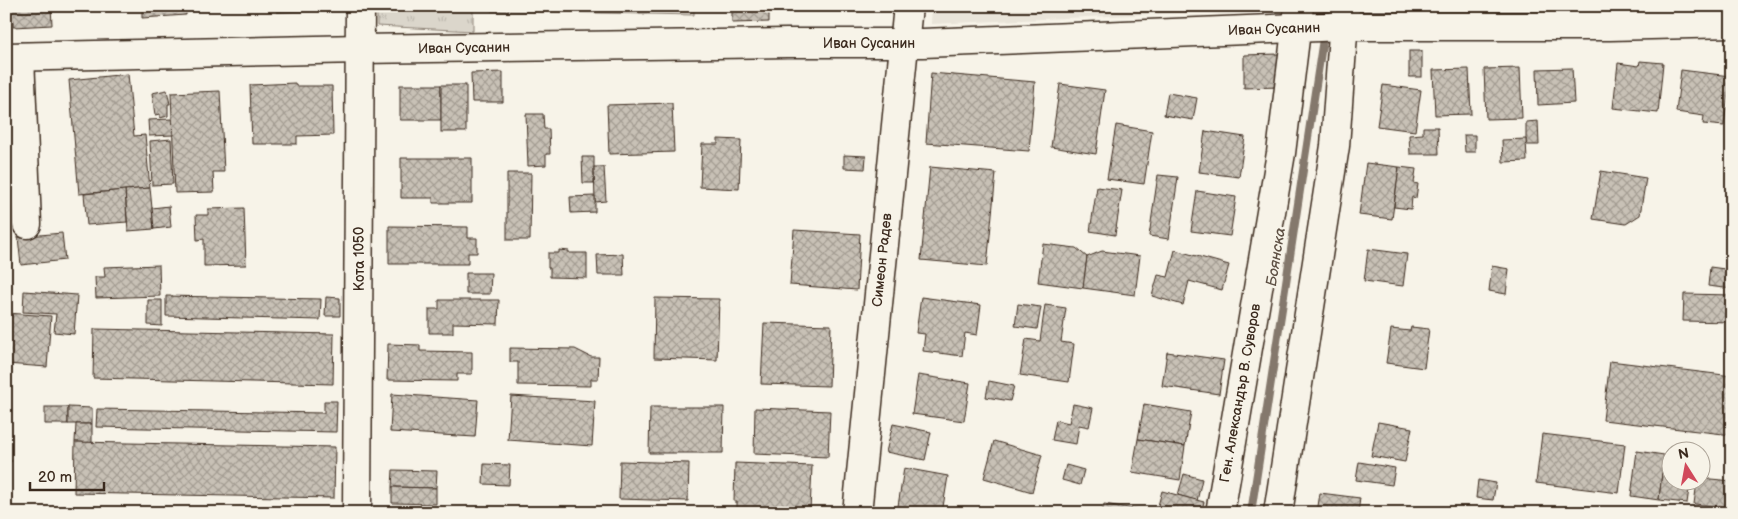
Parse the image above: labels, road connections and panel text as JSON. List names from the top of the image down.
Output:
{
  "streets": {
    "street": [
      "Иван Сусанин",
      "Кота 1050",
      "Симеон Радев",
      "Ген. Александър В. Суворов"
    ]
  },
  "crossings": [
    ["Иван Сусанин", "Кота 1050"],
    ["Иван Сусанин", "Симеон Радев"],
    ["Иван Сусанин", "Ген. Александър В. Суворов"]
  ],
  "water": ["Боянска"],
  "scale_bar": "20 m",
  "north": "top"
}
